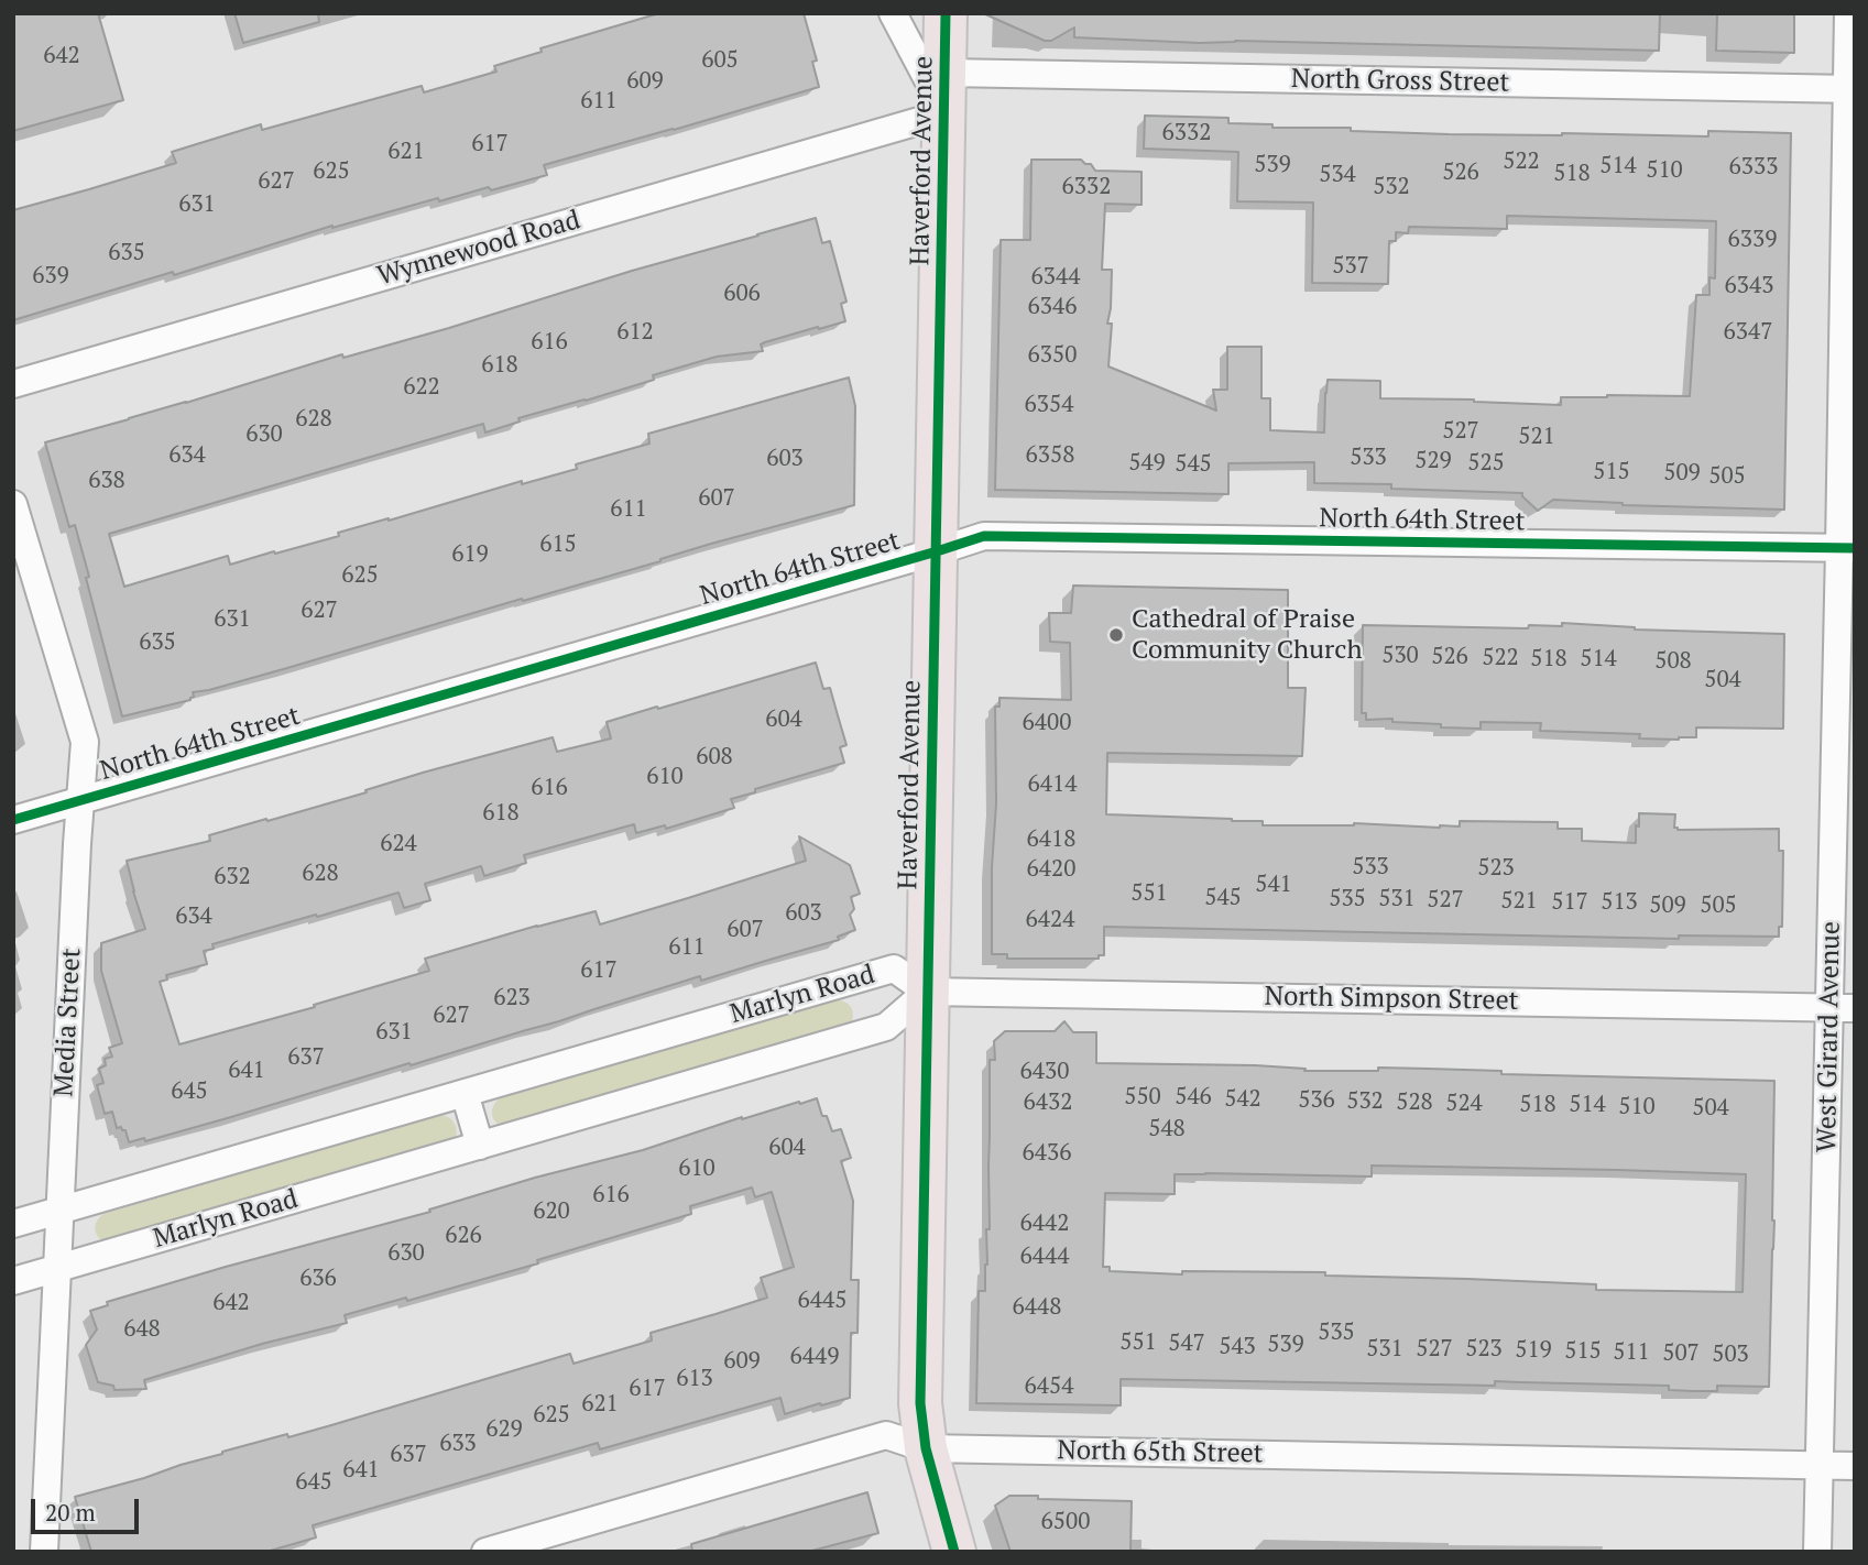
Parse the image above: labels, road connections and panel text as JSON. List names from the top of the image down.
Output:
{
  "streets": {
    "main road": ["Haverford Avenue"],
    "street": [
      "North Gross Street",
      "Wynnewood Road",
      "North 64th Street",
      "Marlyn Road",
      "North Simpson Street",
      "Media Street",
      "West Girard Avenue",
      "North 65th Street"
    ]
  },
  "crossings": [
    ["North Gross Street", "Haverford Avenue"],
    ["North Gross Street", "West Girard Avenue"],
    ["Haverford Avenue", "Wynnewood Road"],
    ["Haverford Avenue", "North 64th Street"],
    ["Haverford Avenue", "Marlyn Road"],
    ["Haverford Avenue", "North Simpson Street"],
    ["Haverford Avenue", "North 65th Street"],
    ["North 64th Street", "Media Street"],
    ["North 64th Street", "West Girard Avenue"],
    ["Marlyn Road", "North Simpson Street"],
    ["Marlyn Road", "Media Street"],
    ["North Simpson Street", "West Girard Avenue"],
    ["West Girard Avenue", "North 65th Street"]
  ],
  "places": ["Cathedral of Praise Community Church"],
  "house_numbers": [
    "642",
    "605",
    "609",
    "611",
    "6332",
    "617",
    "621",
    "522",
    "539",
    "514",
    "6333",
    "510",
    "625",
    "526",
    "518",
    "534",
    "627",
    "6332",
    "532",
    "631",
    "6339",
    "635",
    "537",
    "639",
    "6344",
    "6343",
    "606",
    "6346",
    "612",
    "6347",
    "616",
    "6350",
    "618",
    "622",
    "6354",
    "628",
    "527",
    "630",
    "521",
    "634",
    "6358",
    "533",
    "603",
    "529",
    "549",
    "525",
    "545",
    "515",
    "509",
    "505",
    "638",
    "607",
    "611",
    "615",
    "619",
    "625",
    "627",
    "631",
    "635",
    "530",
    "526",
    "522",
    "518",
    "514",
    "508",
    "504",
    "604",
    "6400",
    "608",
    "610",
    "6414",
    "616",
    "618",
    "6418",
    "624",
    "533",
    "523",
    "6420",
    "628",
    "632",
    "541",
    "551",
    "545",
    "535",
    "531",
    "527",
    "521",
    "517",
    "513",
    "509",
    "505",
    "603",
    "634",
    "6424",
    "607",
    "611",
    "617",
    "623",
    "627",
    "631",
    "637",
    "641",
    "6430",
    "645",
    "550",
    "546",
    "542",
    "536",
    "532",
    "6432",
    "528",
    "524",
    "518",
    "514",
    "510",
    "504",
    "548",
    "604",
    "6436",
    "610",
    "616",
    "620",
    "6442",
    "626",
    "630",
    "6444",
    "636",
    "6445",
    "642",
    "6448",
    "648",
    "535",
    "551",
    "547",
    "539",
    "543",
    "531",
    "527",
    "523",
    "519",
    "515",
    "511",
    "507",
    "503",
    "6449",
    "609",
    "613",
    "6454",
    "617",
    "621",
    "625",
    "629",
    "633",
    "637",
    "641",
    "645",
    "6500"
  ],
  "scale_bar": "20 m"
}
